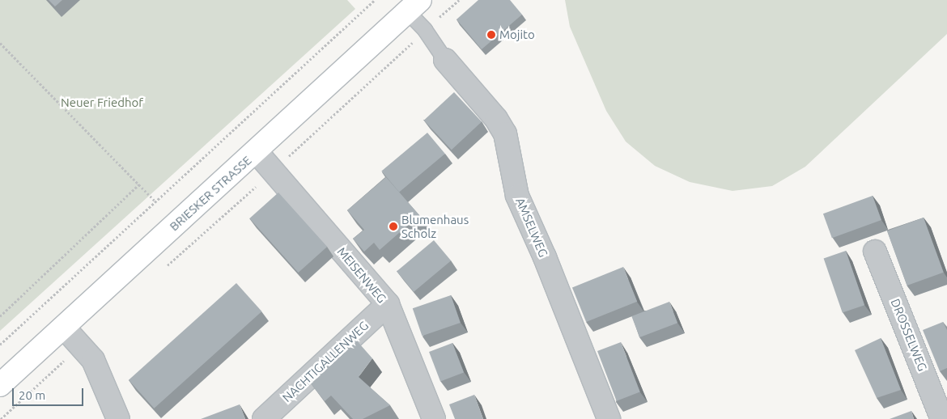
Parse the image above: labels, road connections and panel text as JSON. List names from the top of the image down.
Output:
{
  "streets": {
    "main road": ["BRIESKER STRASSE"],
    "street": [
      "AMSELWEG",
      "MEISENWEG",
      "DROSSELWEG",
      "NACHTIGALLENWEG"
    ]
  },
  "crossings": [
    ["BRIESKER STRASSE", "AMSELWEG"],
    ["BRIESKER STRASSE", "MEISENWEG"],
    ["MEISENWEG", "NACHTIGALLENWEG"]
  ],
  "parks": ["Neuer Friedhof"],
  "places": ["Mojito", "Blumenhaus Scholz"],
  "scale_bar": "20 m"
}
